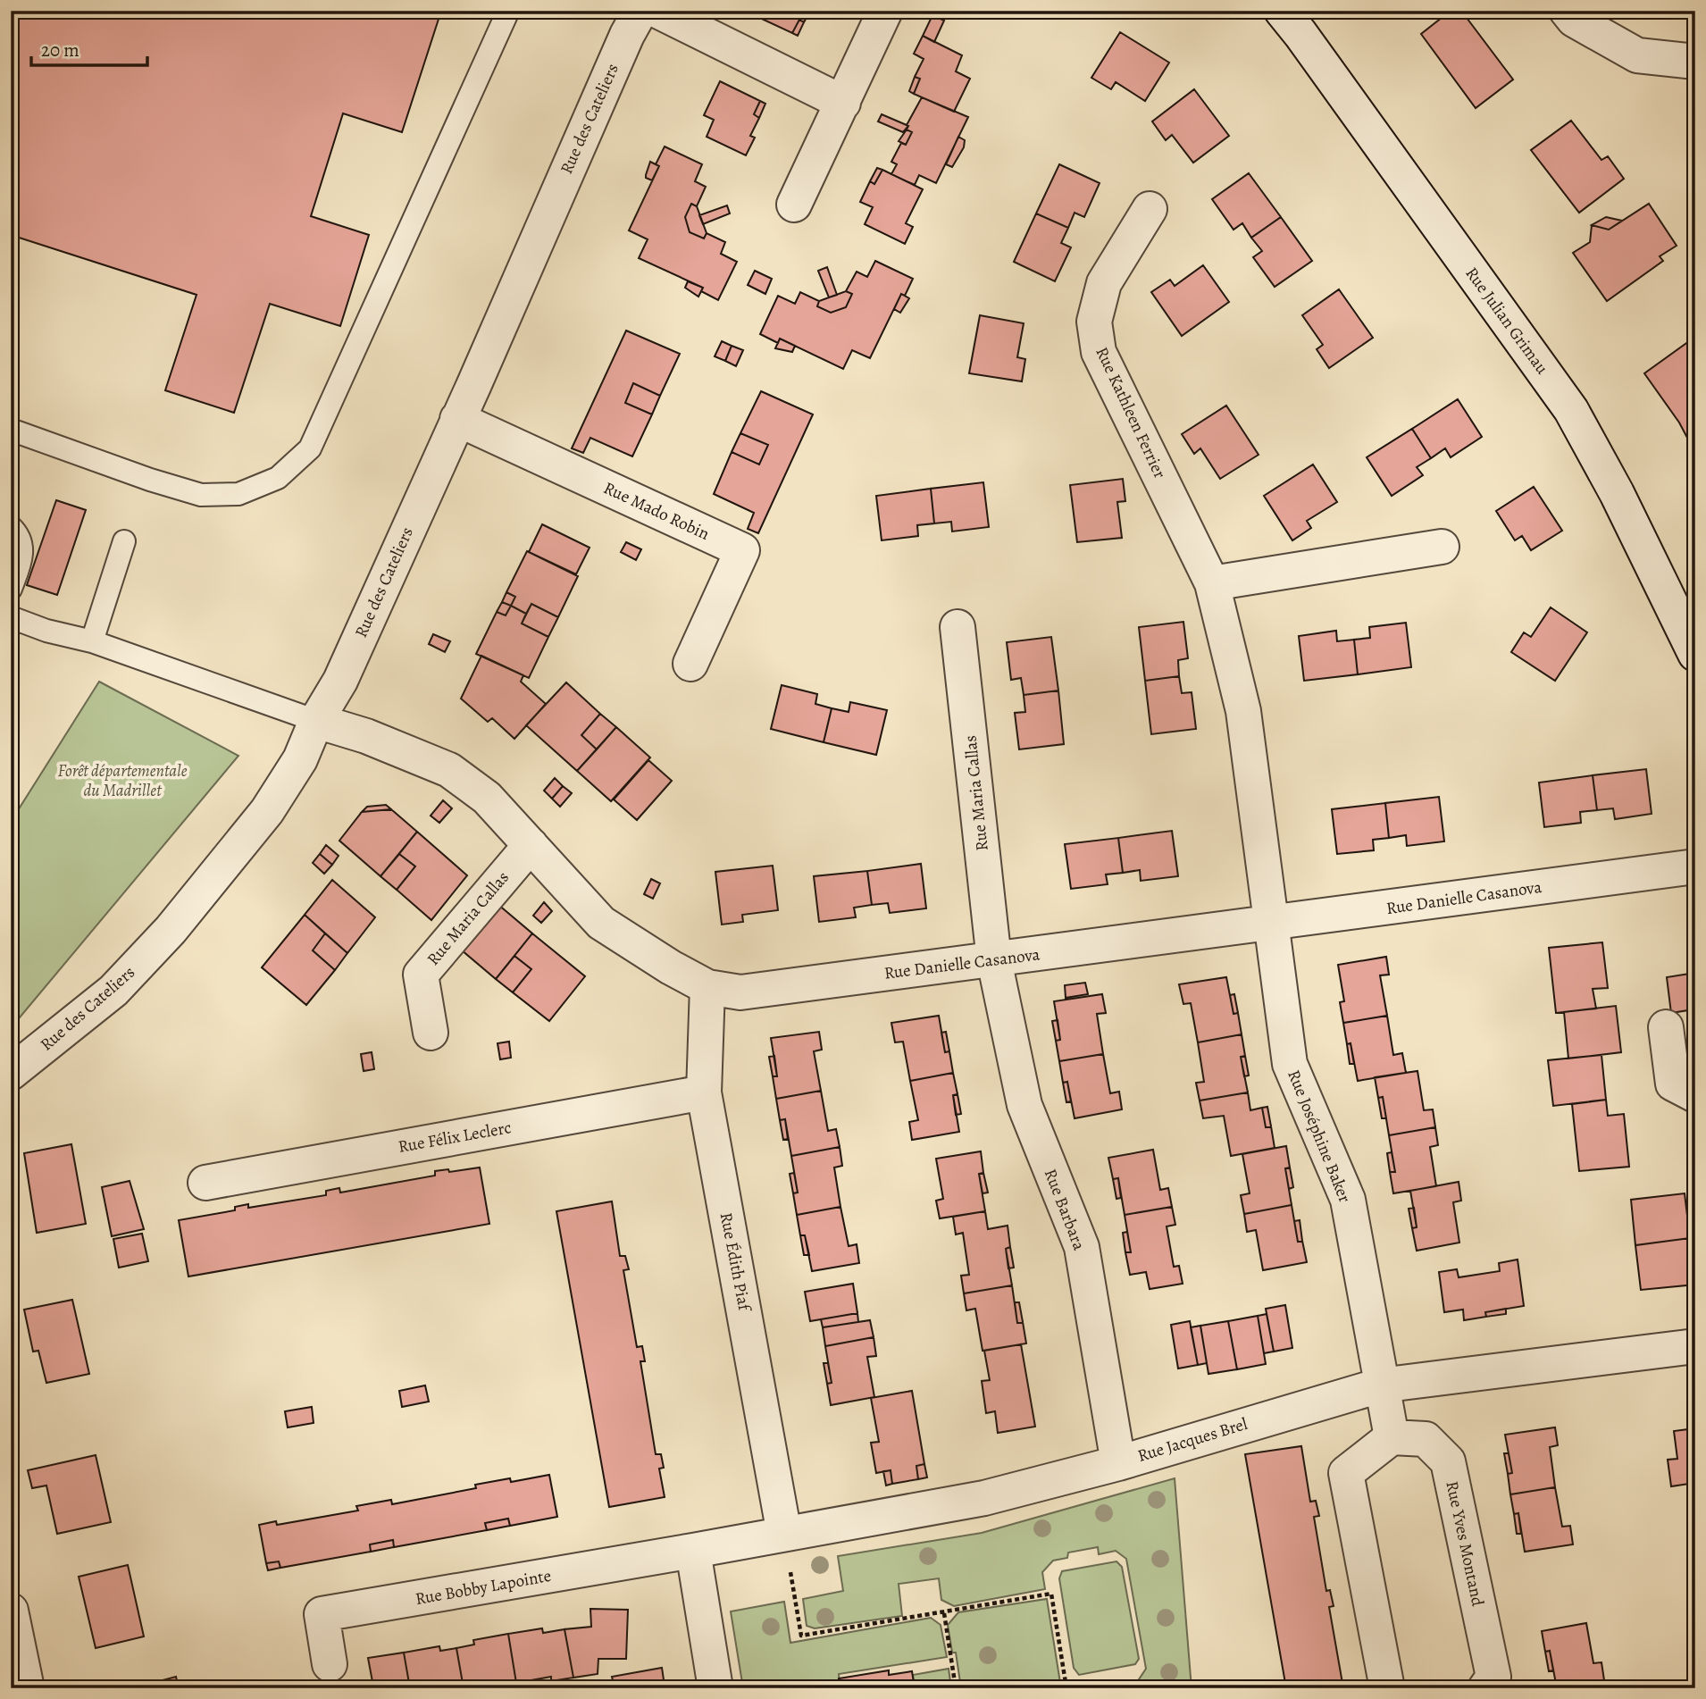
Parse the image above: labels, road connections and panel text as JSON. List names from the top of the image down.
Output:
{
  "streets": {
    "street": [
      "Rue des Cateliers",
      "Rue Julian Grimau",
      "Rue Kathleen Ferrier",
      "Rue Mado Robin",
      "Rue Maria Callas",
      "Rue Danielle Casanova",
      "Rue Joséphine Baker",
      "Rue Félix Leclerc",
      "Rue Barbara",
      "Rue Édith Piaf",
      "Rue Jacques Brel",
      "Rue Yves Montand",
      "Rue Bobby Lapointe"
    ]
  },
  "crossings": [
    ["Rue des Cateliers", "Rue Mado Robin"],
    ["Rue des Cateliers", "Rue Danielle Casanova"],
    ["Rue Kathleen Ferrier", "Rue Danielle Casanova"],
    ["Rue Kathleen Ferrier", "Rue Joséphine Baker"],
    ["Rue Maria Callas", "Rue Danielle Casanova"],
    ["Rue Maria Callas", "Rue Barbara"],
    ["Rue Danielle Casanova", "Rue Joséphine Baker"],
    ["Rue Danielle Casanova", "Rue Barbara"],
    ["Rue Danielle Casanova", "Rue Édith Piaf"],
    ["Rue Joséphine Baker", "Rue Jacques Brel"],
    ["Rue Félix Leclerc", "Rue Édith Piaf"],
    ["Rue Barbara", "Rue Jacques Brel"],
    ["Rue Édith Piaf", "Rue Jacques Brel"],
    ["Rue Jacques Brel", "Rue Bobby Lapointe"]
  ],
  "parks": ["Forêt départementale du Madrillet"],
  "scale_bar": "20 m"
}
